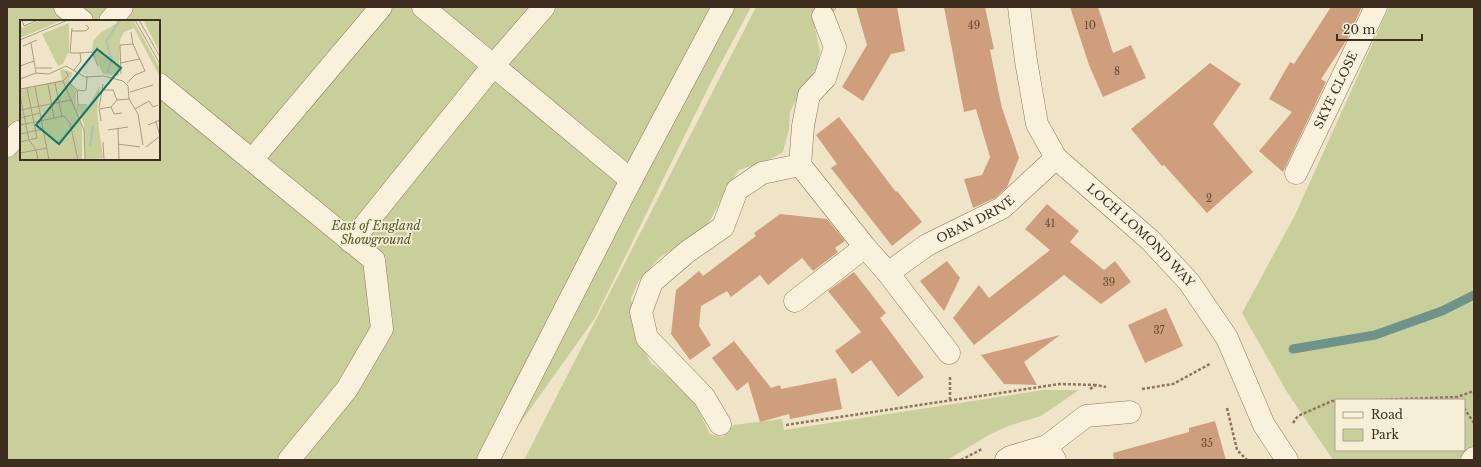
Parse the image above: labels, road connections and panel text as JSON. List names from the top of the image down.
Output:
{
  "streets": {
    "street": ["SKYE CLOSE", "OBAN DRIVE", "LOCH LOMOND WAY"]
  },
  "crossings": [
    ["OBAN DRIVE", "LOCH LOMOND WAY"]
  ],
  "parks": ["East of England Showground"],
  "house_numbers": [
    "49",
    "10",
    "8",
    "2",
    "41",
    "39",
    "37",
    "35"
  ],
  "legend": ["Road", "Park"],
  "scale_bar": "20 m"
}
